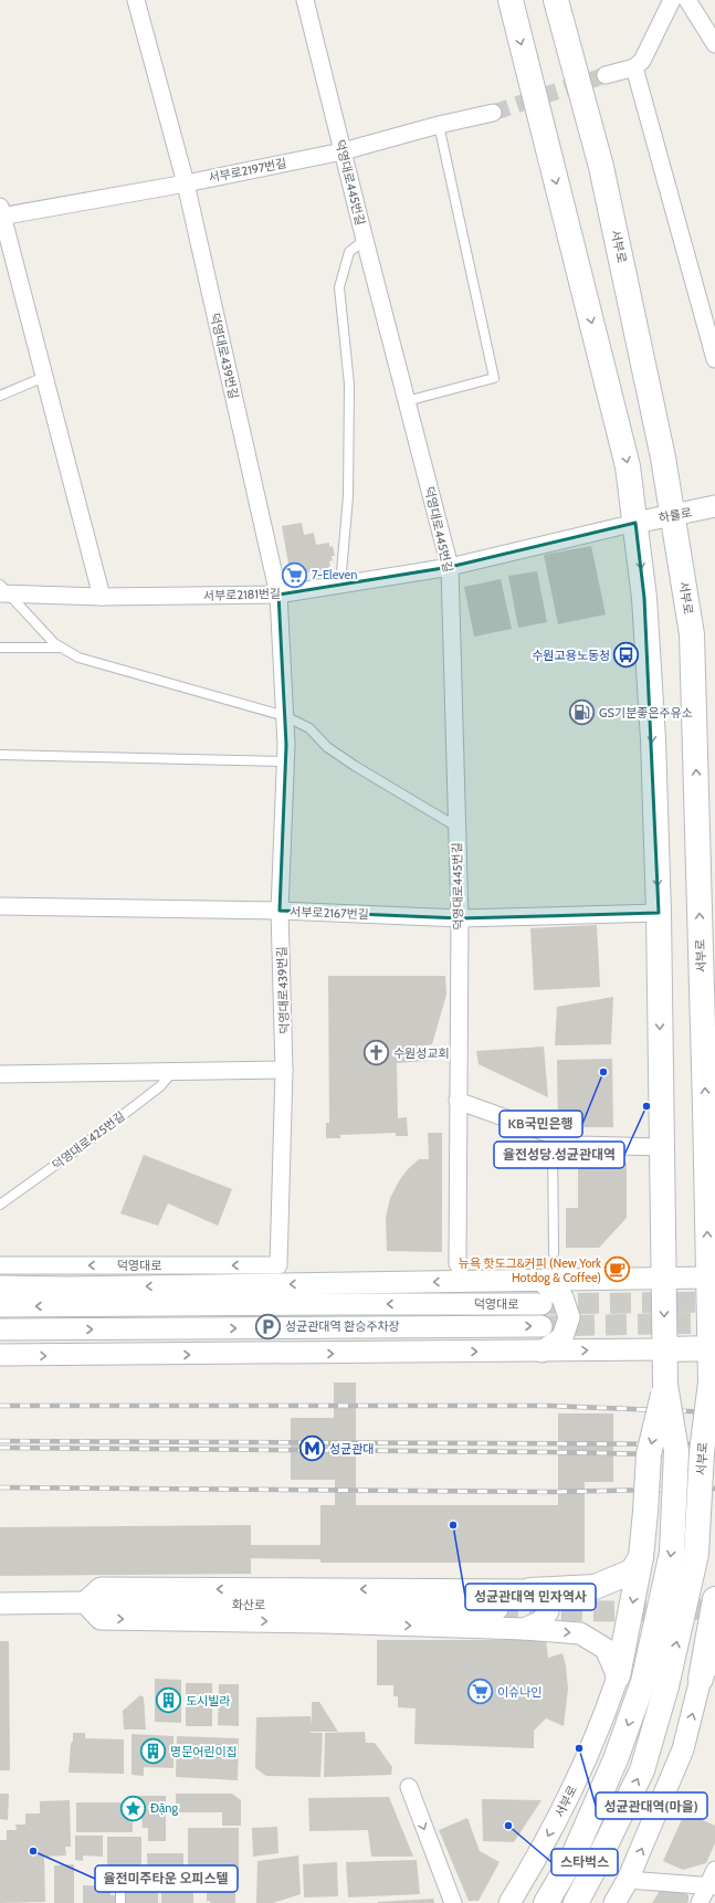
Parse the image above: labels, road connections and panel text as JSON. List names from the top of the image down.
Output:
{
  "streets": {
    "main road": ["서부로"],
    "street": [
      "서부로2197번길",
      "덕영대로445번길",
      "덕영대로439번길",
      "하률로",
      "서부로2181번길",
      "서부로2167번길",
      "덕영대로",
      "화산로"
    ],
    "lane": ["덕영대로425번길"]
  },
  "crossings": [
    ["서부로2197번길", "덕영대로445번길"],
    ["서부로2197번길", "덕영대로439번길"],
    ["덕영대로445번길", "서부로2181번길"],
    ["덕영대로445번길", "서부로2167번길"],
    ["서부로", "하률로"],
    ["서부로", "서부로2181번길"],
    ["서부로", "서부로2167번길"],
    ["덕영대로439번길", "서부로2181번길"],
    ["덕영대로439번길", "서부로2167번길"],
    ["덕영대로439번길", "덕영대로"],
    ["하률로", "서부로2181번길"]
  ],
  "places": {
    "supermarket": ["7-Eleven", "이슈나인"],
    "bus stop": ["수원고용노동청"],
    "fuel station": ["GS기분좋은주유소"],
    "church": ["수원성교회"],
    "other": [
      "KB국민은행",
      "율전성당.성균관대역",
      "성균관대역 민자역사",
      "성균관대역(마을)",
      "스타벅스",
      "율전미주타운 오피스텔"
    ],
    "cafe": ["뉴욕 핫도그&커피 (New York Hotdog & Coffee)"],
    "parking": ["성균관대역 환승주차장"],
    "metro station": ["성균관대"],
    "building": ["도시빌라", "명문어린이집"],
    "place": ["Đặng"]
  }
}
